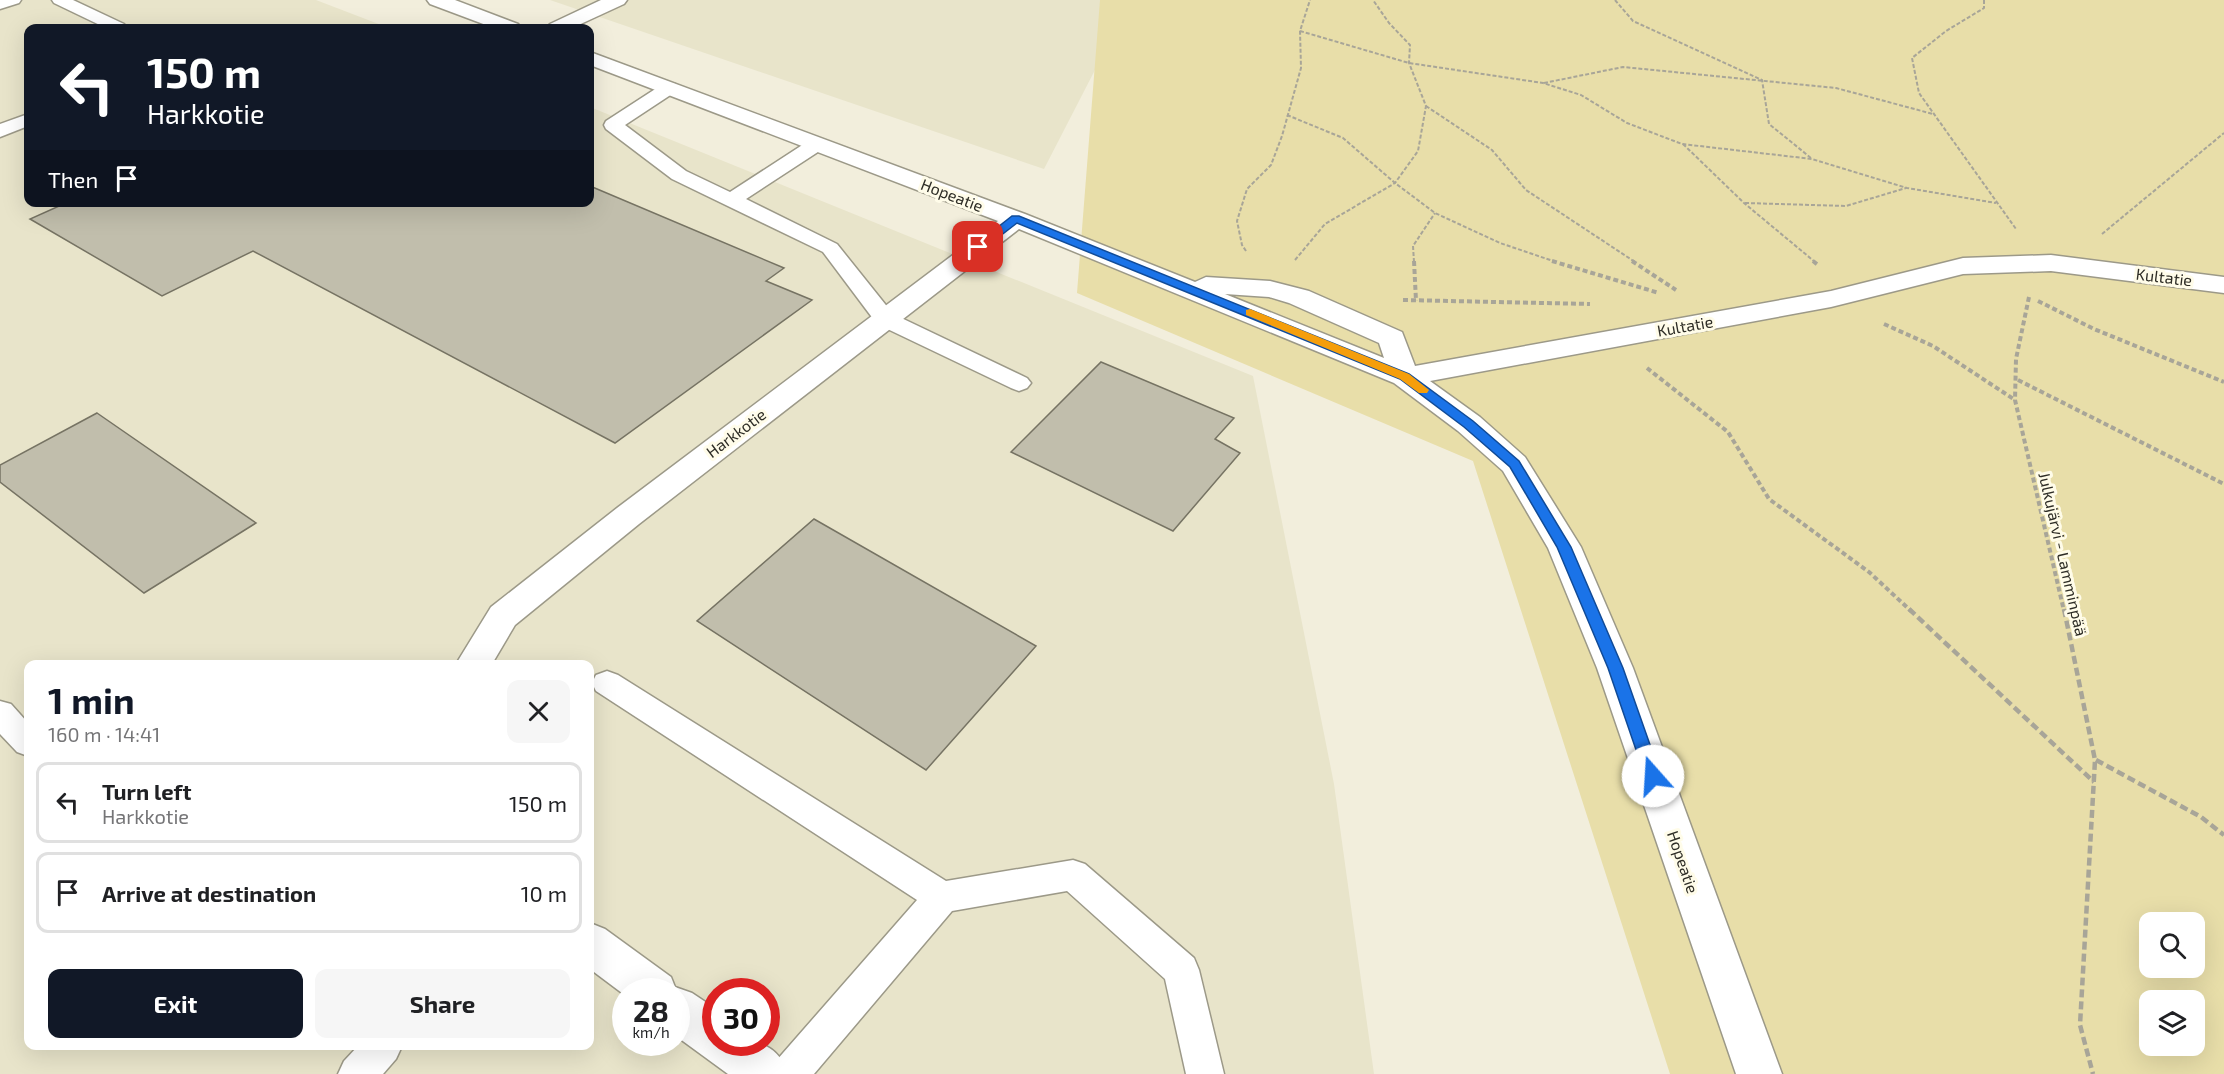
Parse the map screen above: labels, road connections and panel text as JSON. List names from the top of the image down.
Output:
{
  "streets": {
    "street": ["Hopeatie", "Kultatie", "Harkkotie"],
    "path": ["Julkujärvi - Lamminpää"]
  },
  "crossings": [
    ["Hopeatie", "Kultatie"],
    ["Hopeatie", "Harkkotie"],
    ["Kultatie", "Julkujärvi - Lamminpää"]
  ],
  "page": {
    "turn": ["150 m", "Harkkotie"],
    "then": "Then",
    "heading": ["1 min", "160 m · 14:41"],
    "list": [
      {
        "name": "Turn left",
        "note": "Harkkotie",
        "value": "150 m"
      },
      {
        "name": "Arrive at destination",
        "value": "10 m"
      }
    ],
    "buttons": ["Exit", "Share"],
    "speed": "28 km/h",
    "limit": "30"
  }
}
